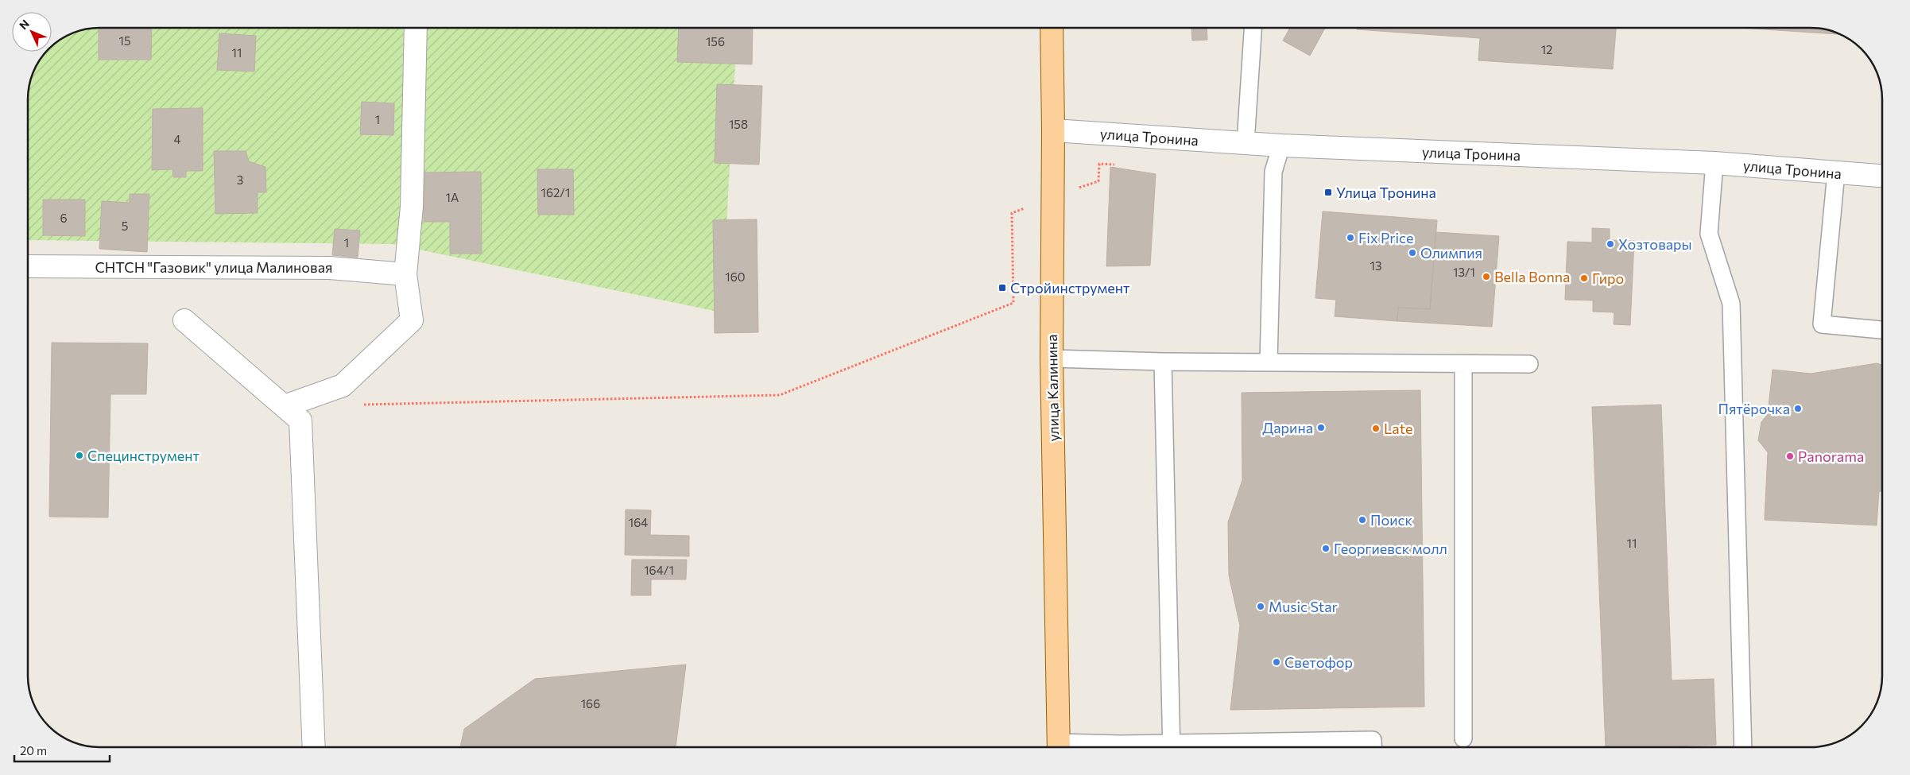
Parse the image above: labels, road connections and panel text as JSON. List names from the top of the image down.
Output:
{
  "streets": {
    "main road": ["улица Калинина"],
    "street": ["улица Тронина", "СНТСН \"Газовик\" улица Малиновая"]
  },
  "crossings": [
    ["улица Тронина", "улица Калинина"]
  ],
  "places": {
    "transit": ["Улица Тронина", "Стройинструмент"],
    "other": [
      "Fix Price",
      "Хозтовары",
      "Олимпия",
      "Bella Bonna",
      "Гиро",
      "Пятёрочка",
      "Дарина",
      "Late",
      "Специнструмент",
      "Panorama",
      "Поиск",
      "Георгиевск молл",
      "Music Star",
      "Светофор"
    ]
  },
  "house_numbers": [
    "15",
    "156",
    "12",
    "11",
    "1",
    "158",
    "4",
    "3",
    "162/1",
    "1А",
    "6",
    "5",
    "1",
    "13",
    "13/1",
    "160",
    "164",
    "11",
    "164/1",
    "166"
  ],
  "scale_bar": "20 m",
  "north": "top left"
}
